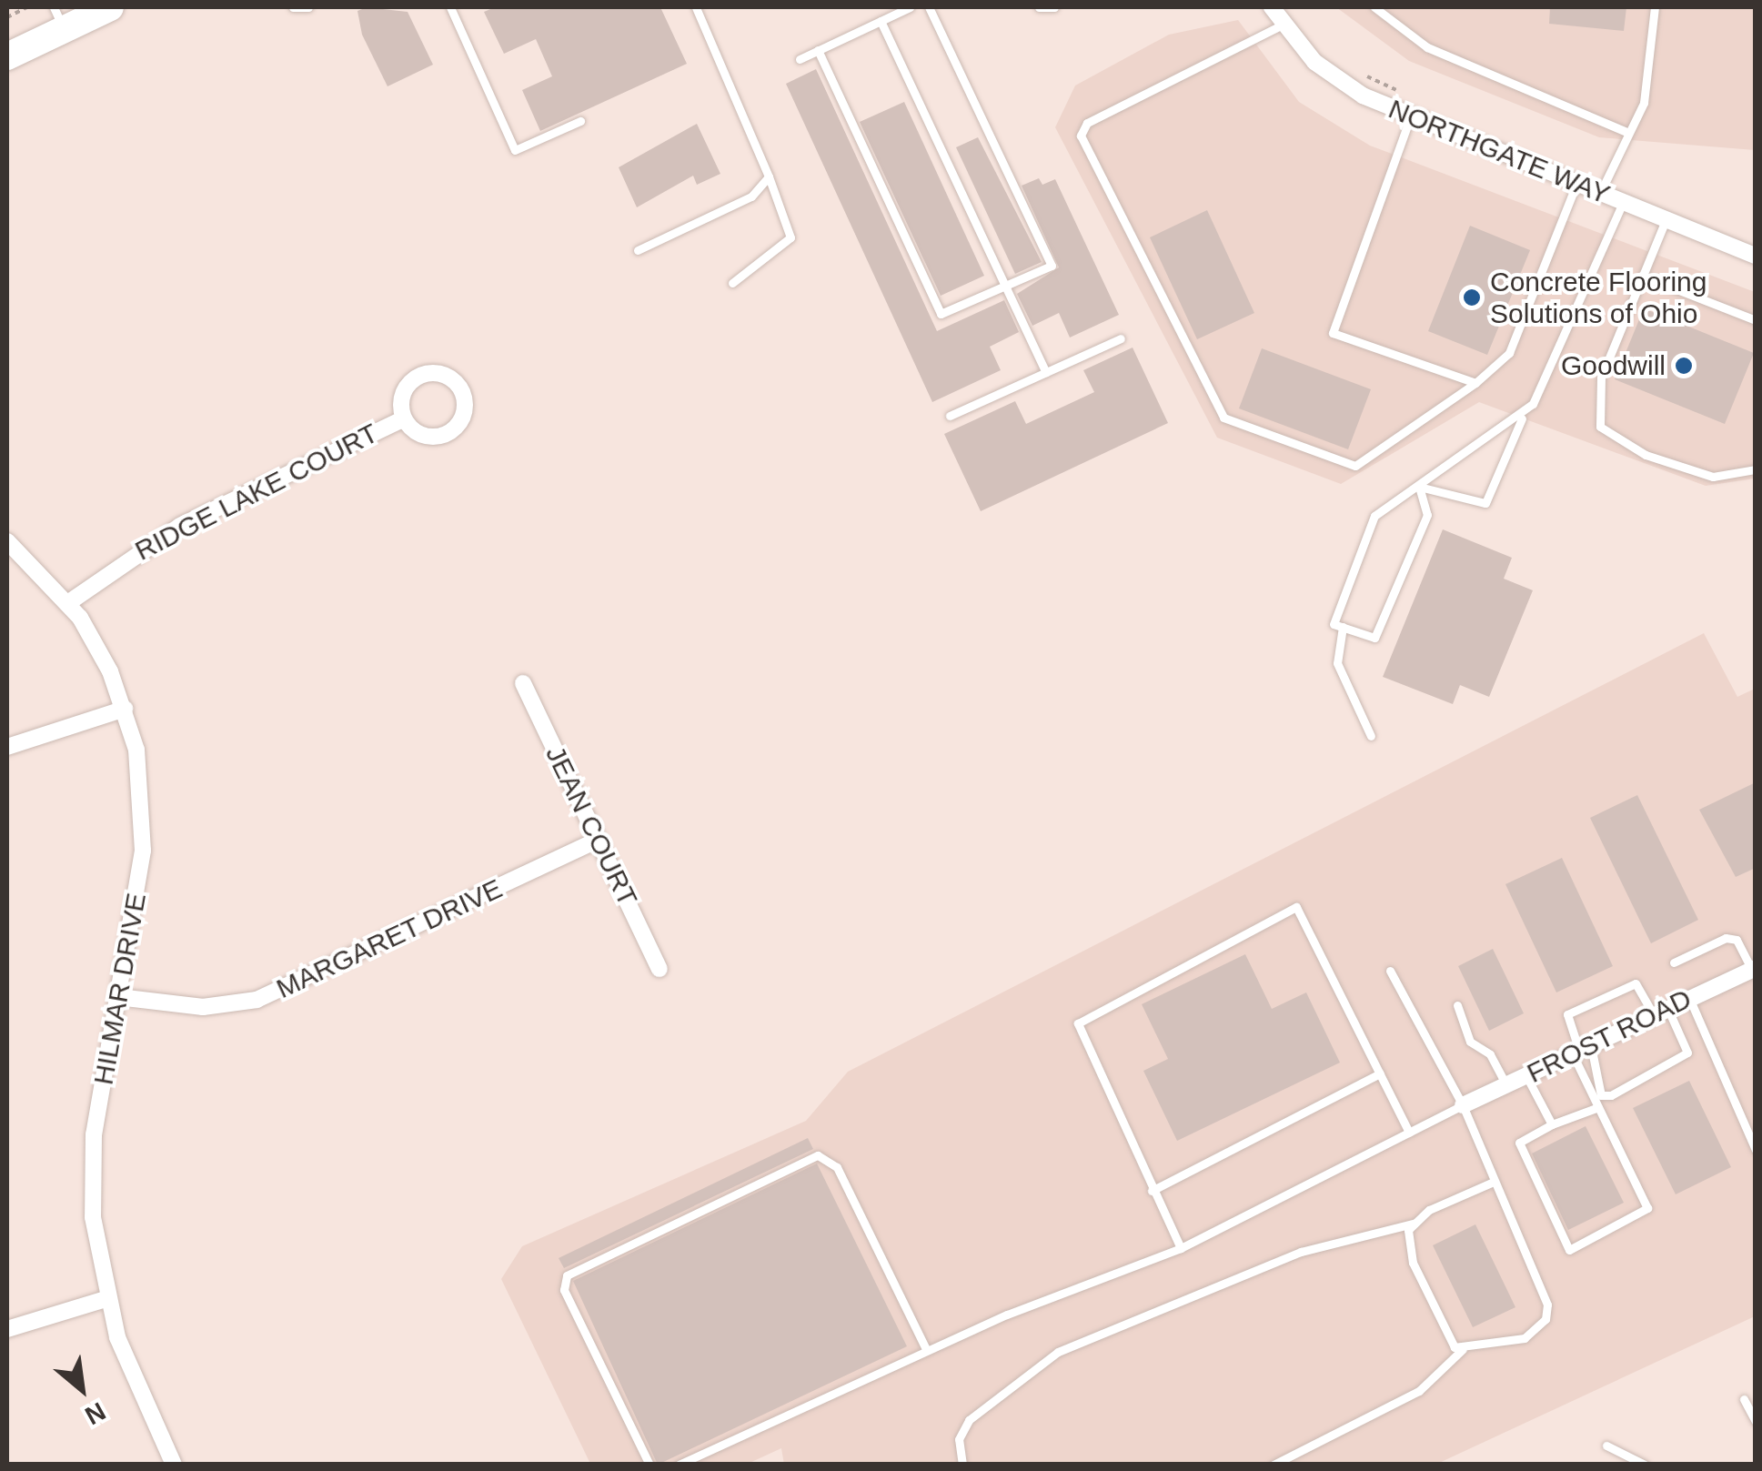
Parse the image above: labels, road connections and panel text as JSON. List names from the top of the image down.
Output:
{
  "streets": {
    "street": [
      "NORTHGATE WAY",
      "RIDGE LAKE COURT",
      "JEAN COURT",
      "MARGARET DRIVE",
      "HILMAR DRIVE",
      "FROST ROAD"
    ]
  },
  "crossings": [
    ["RIDGE LAKE COURT", "HILMAR DRIVE"],
    ["JEAN COURT", "MARGARET DRIVE"],
    ["MARGARET DRIVE", "HILMAR DRIVE"]
  ],
  "places": ["Concrete Flooring Solutions of Ohio", "Goodwill"],
  "north": "bottom right"
}
